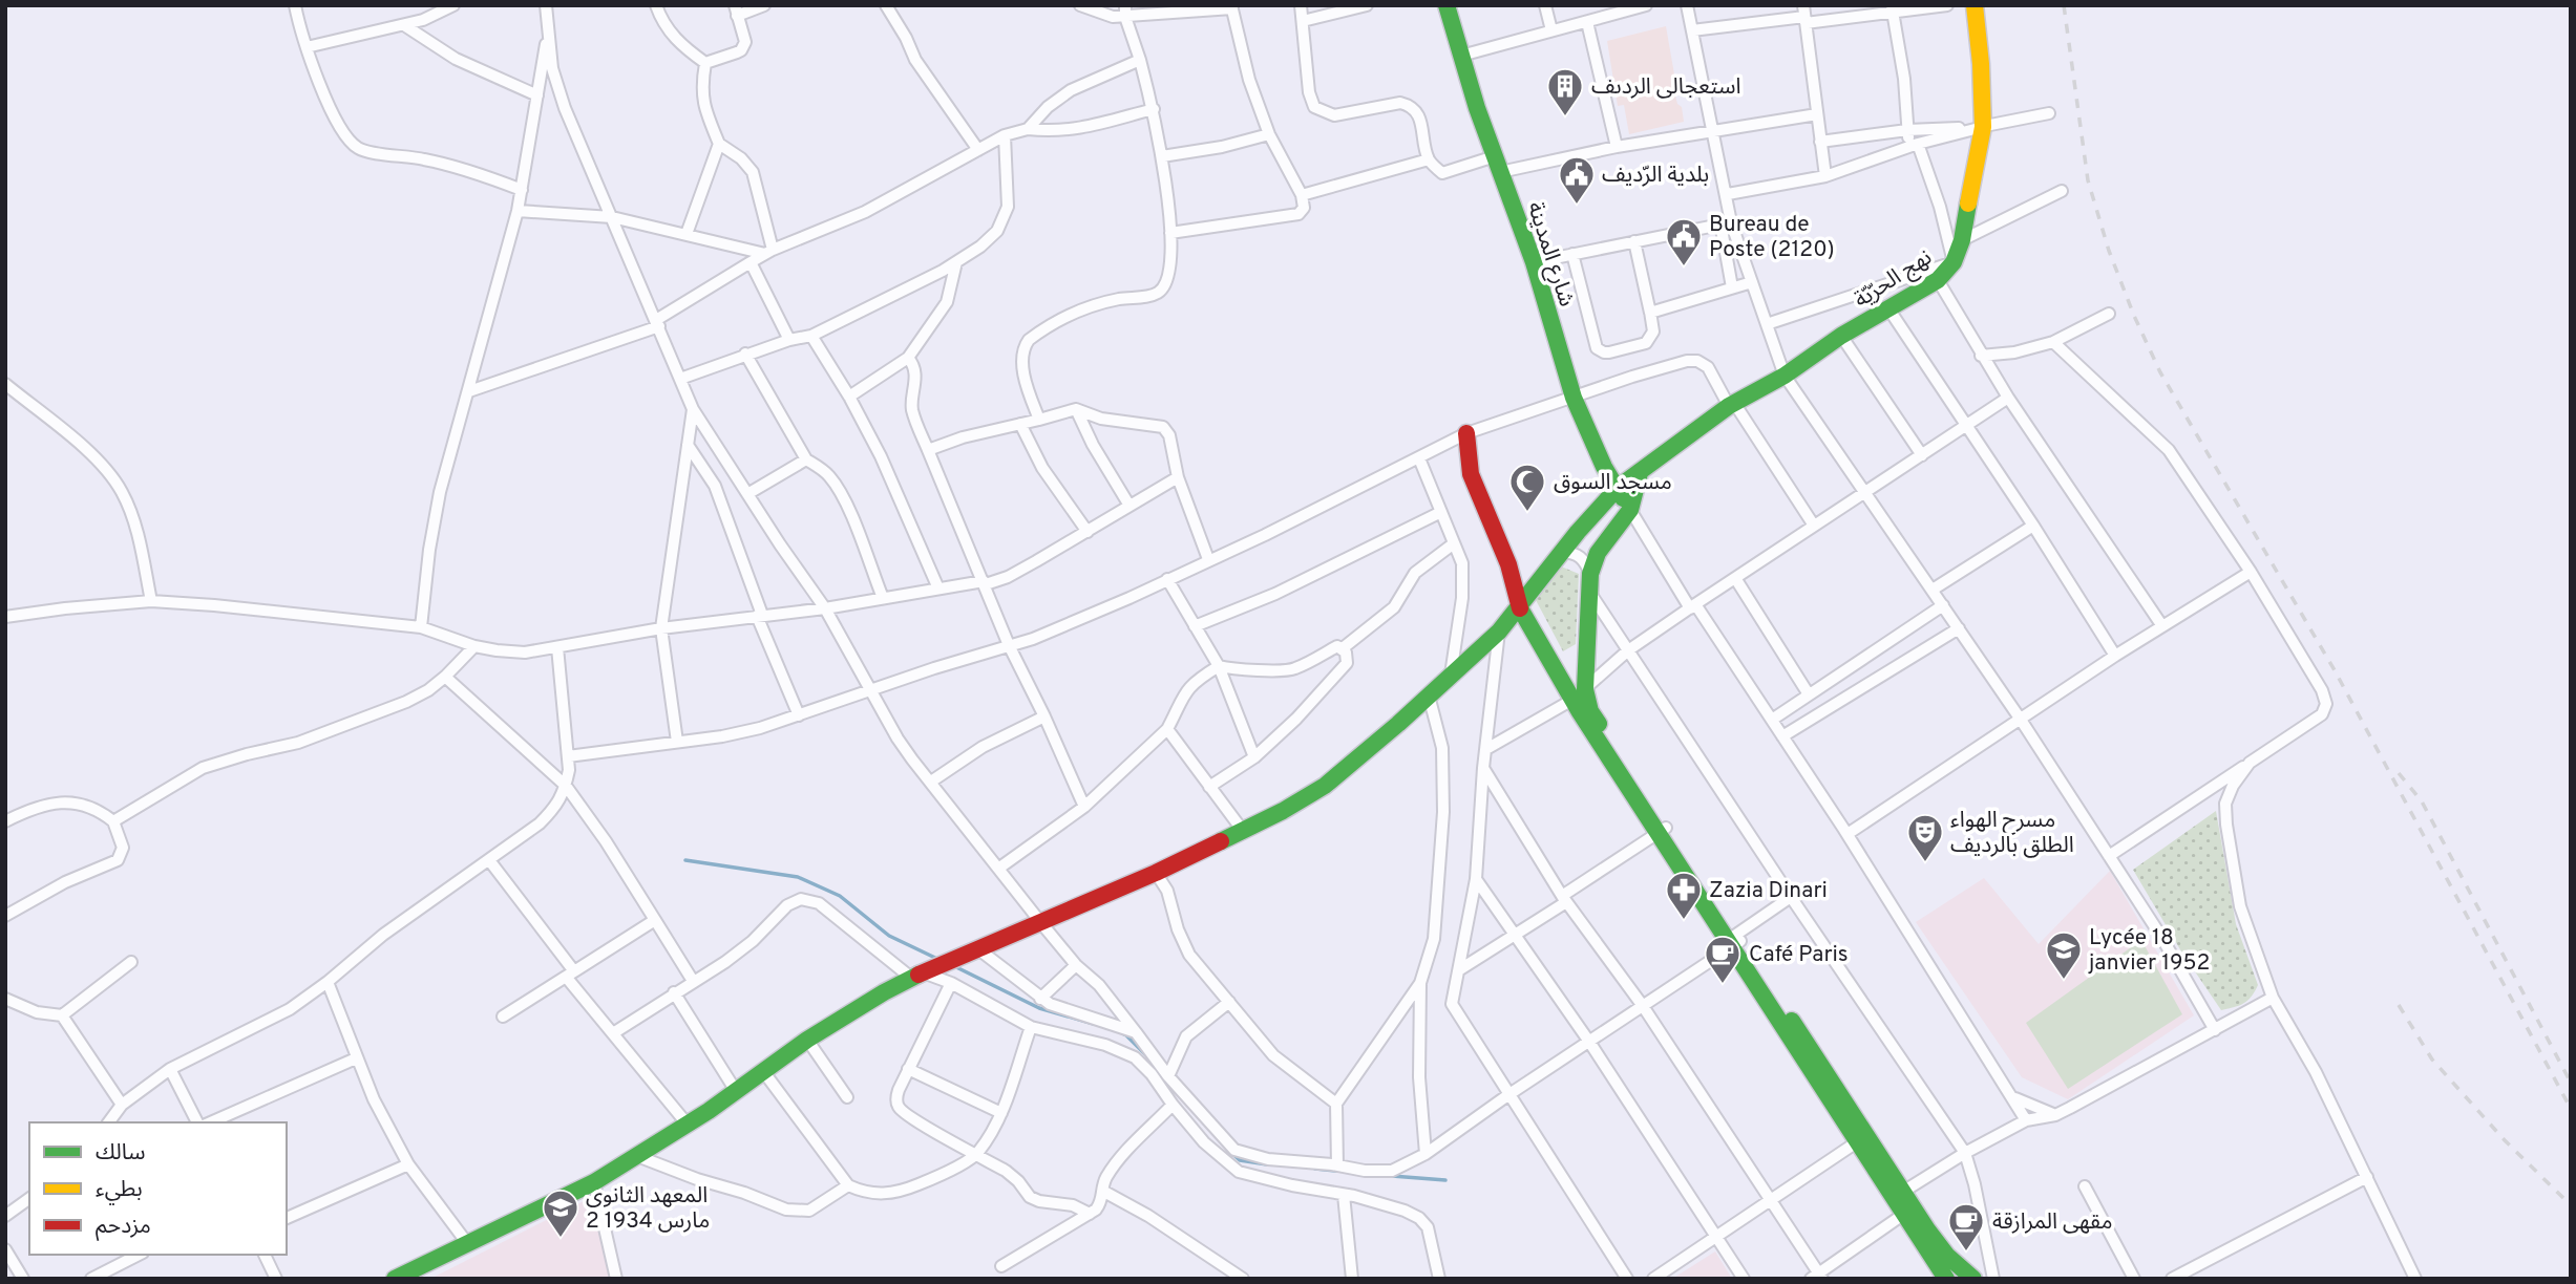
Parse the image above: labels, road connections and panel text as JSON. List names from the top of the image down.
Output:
{
  "streets": {
    "street": ["شارع المدينة", "نهج الحرّيّة"]
  },
  "crossings": [
    ["شارع المدينة", "نهج الحرّيّة"]
  ],
  "places": {
    "building": ["استعجالى الردىف"],
    "public building": ["بلدية الرّديف", "Bureau de Poste (2120)"],
    "mosque": ["مسجد السوق"],
    "theatre": ["مسرح الهواء الطلق بالرديف"],
    "pharmacy": ["Zazia Dinari"],
    "school or university": ["Lycée 18 janvier 1952", "المعهد الثانوي 2 مارس 1934"],
    "cafe": ["Café Paris", "مقهى المرازقة"]
  },
  "legend": ["سالك", "بطيء", "مزدحم"]
}
